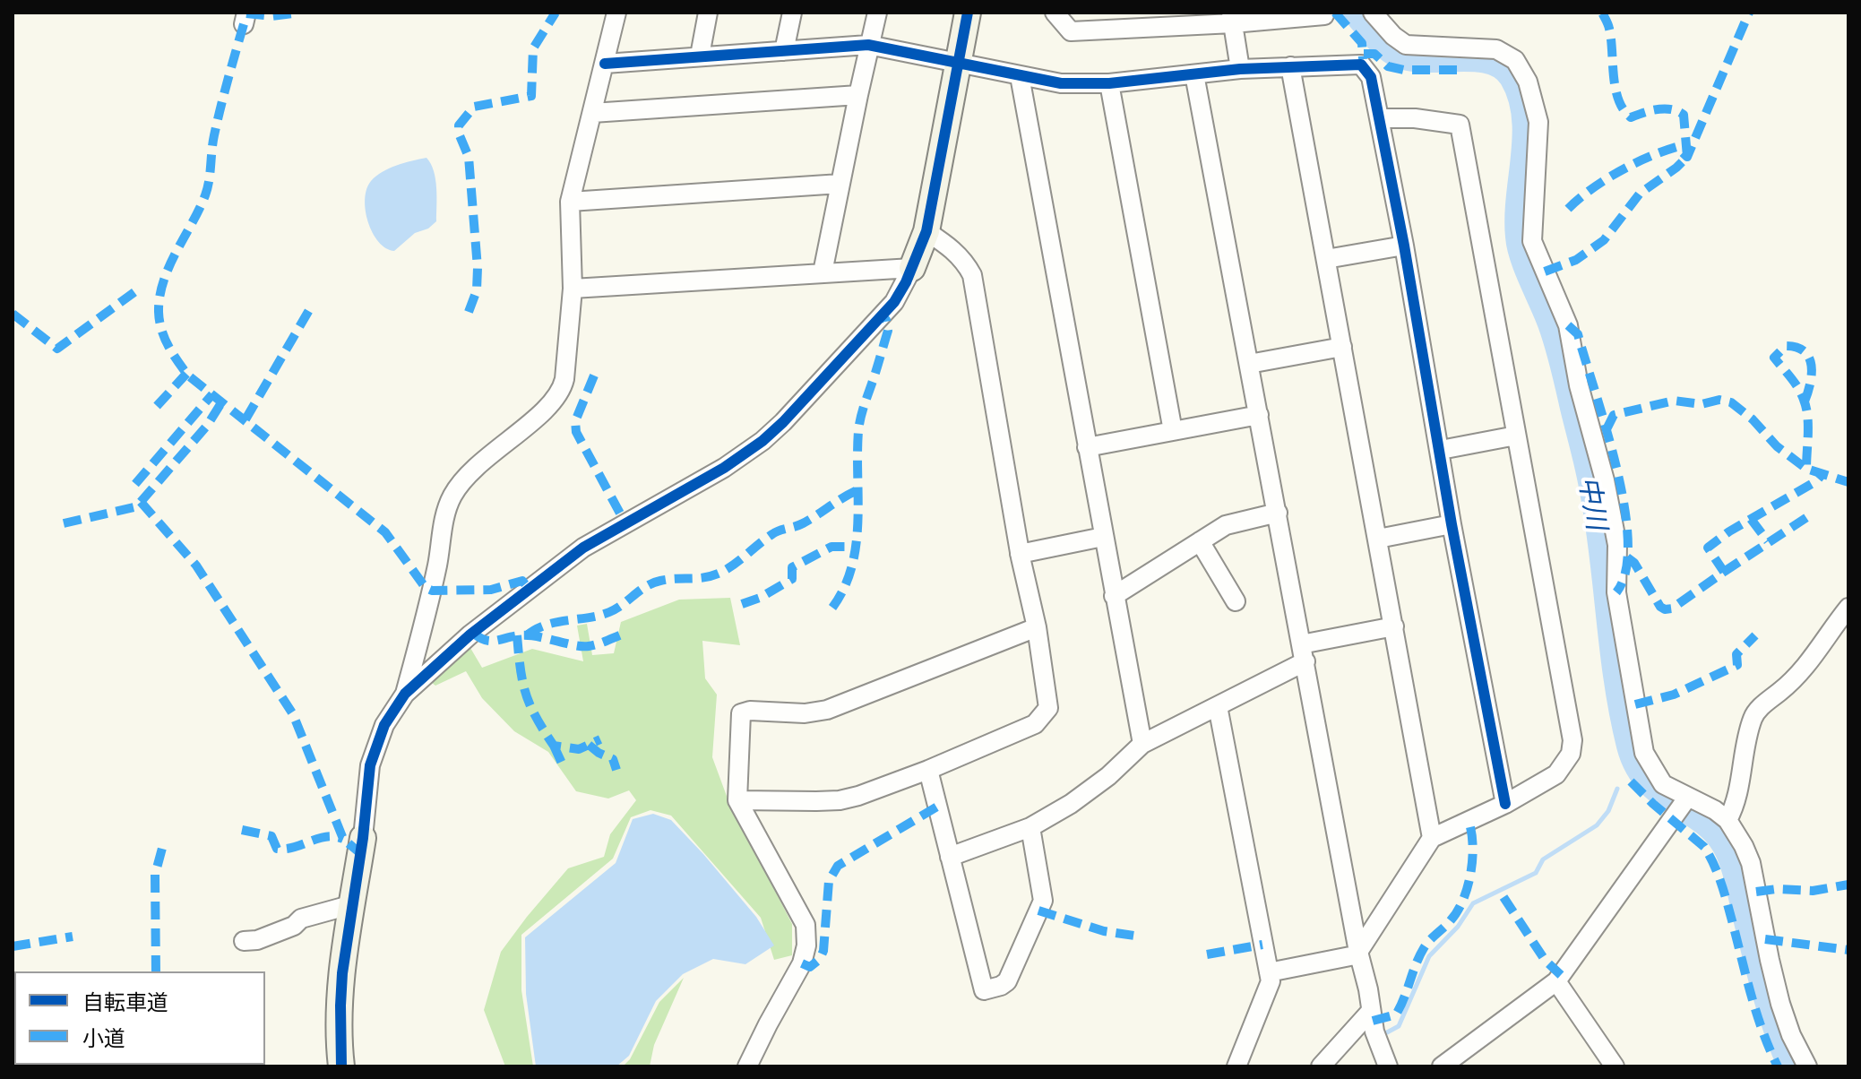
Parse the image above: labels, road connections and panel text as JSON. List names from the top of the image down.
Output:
{
  "water": ["中川"],
  "legend": ["自転車道", "小道"]
}
